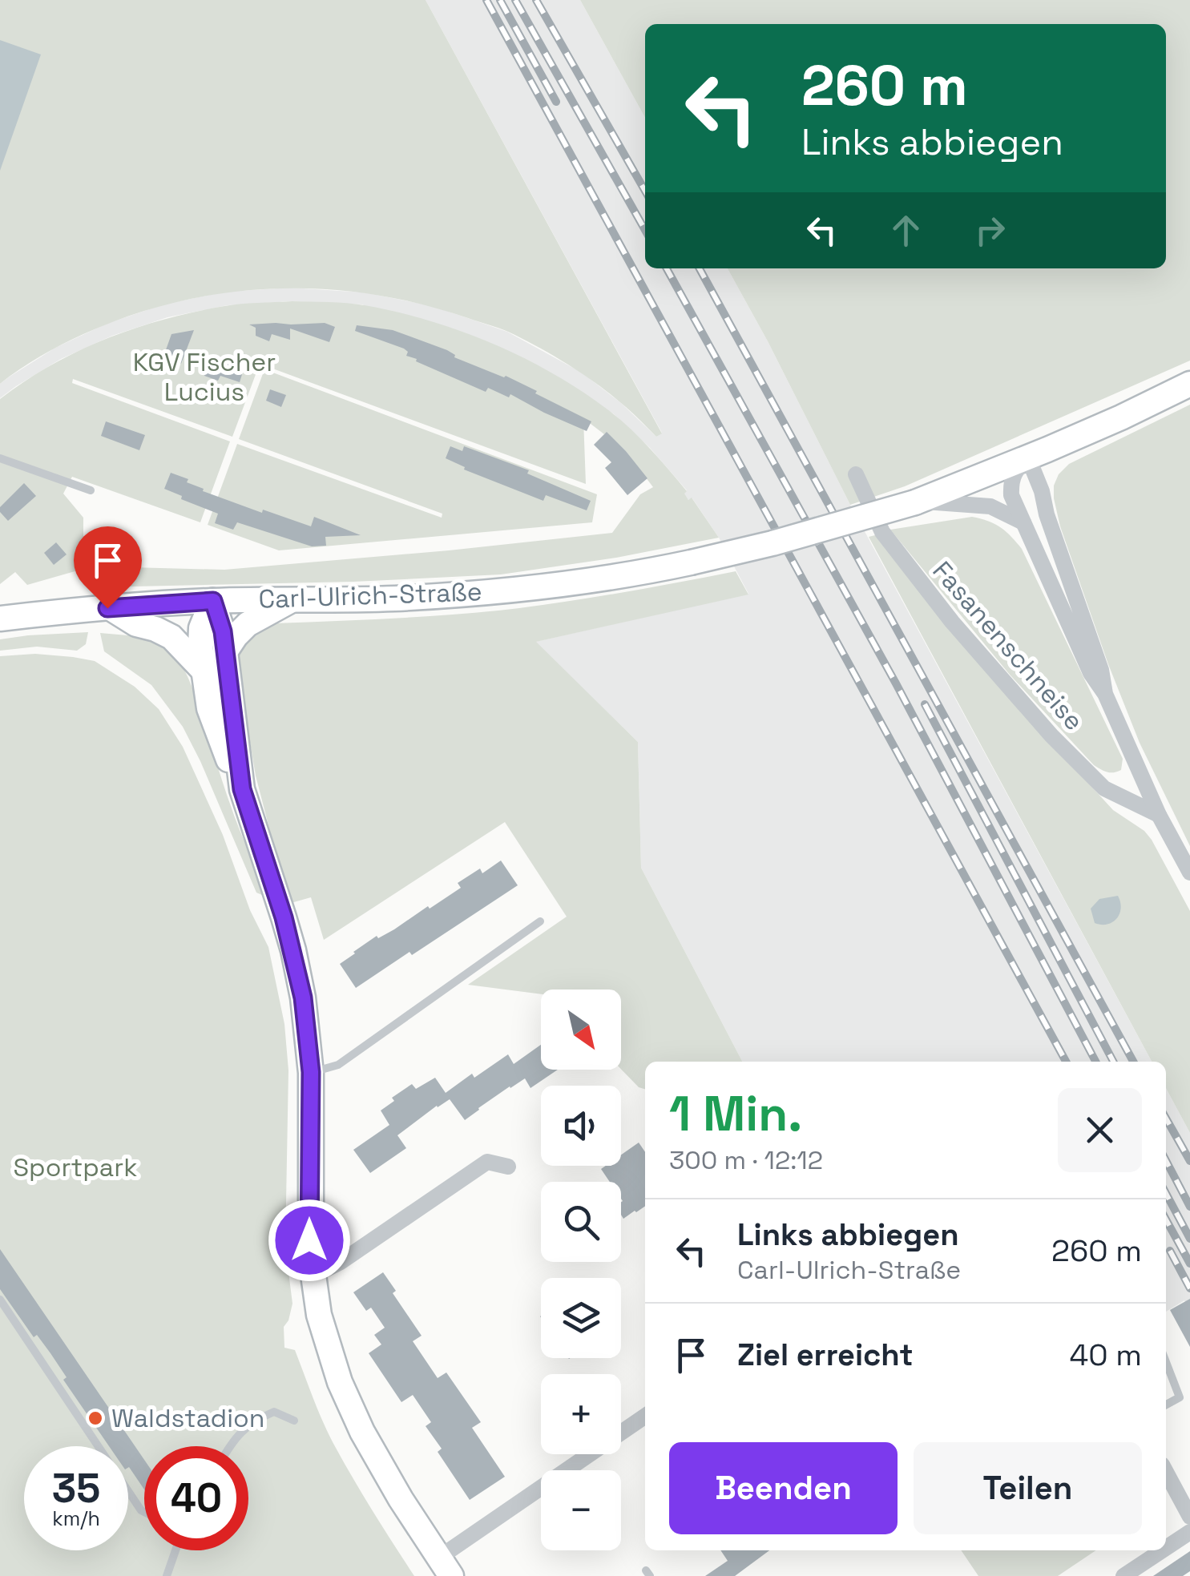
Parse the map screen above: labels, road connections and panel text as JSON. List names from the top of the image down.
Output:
{
  "streets": {
    "street": ["Carl-Ulrich-Straße", "Fasanenschneise"]
  },
  "parks": ["KGV Fischer Lucius", "Sportpark"],
  "places": ["Waldstadion"],
  "north": "bottom right",
  "page": {
    "turn": ["260 m", "Links abbiegen"],
    "map_buttons": ["+", "−"],
    "heading": ["1 Min.", "300 m · 12:12"],
    "list": [
      {
        "name": "Links abbiegen",
        "note": "Carl-Ulrich-Straße",
        "value": "260 m"
      },
      {
        "name": "Ziel erreicht",
        "value": "40 m"
      }
    ],
    "buttons": ["Beenden", "Teilen"],
    "speed": "35 km/h",
    "limit": "40"
  }
}
